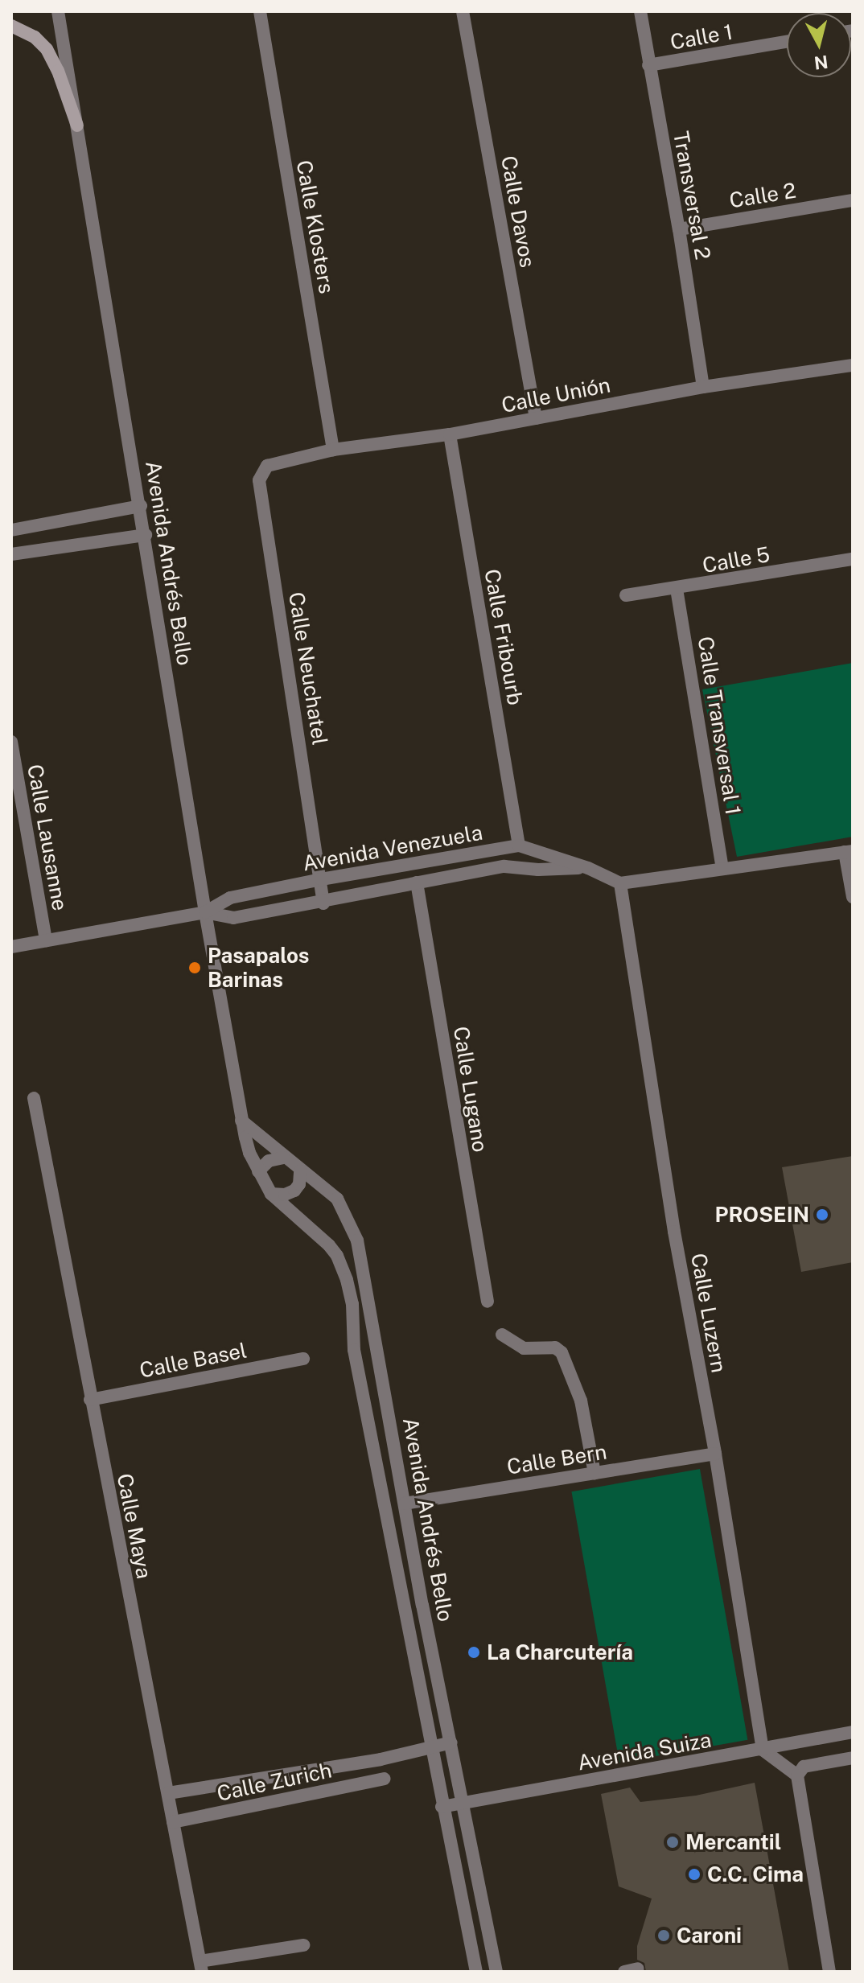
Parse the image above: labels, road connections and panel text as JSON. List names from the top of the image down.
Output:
{
  "streets": {
    "street": [
      "Calle 1",
      "Transversal 2",
      "Calle 2",
      "Calle Davos",
      "Calle Klosters",
      "Calle Unión",
      "Calle 5",
      "Avenida Andrés Bello",
      "Calle Fribourb",
      "Calle Neuchatel",
      "Calle Transversal 1",
      "Calle Lausanne",
      "Avenida Venezuela",
      "Calle Lugano",
      "Calle Luzern",
      "Calle Basel",
      "Calle Bern",
      "Calle Maya",
      "Avenida Suiza",
      "Calle Zurich"
    ]
  },
  "crossings": [
    ["Calle 1", "Transversal 2"],
    ["Transversal 2", "Calle 2"],
    ["Transversal 2", "Calle Unión"],
    ["Calle Davos", "Calle Unión"],
    ["Calle Klosters", "Calle Unión"],
    ["Calle Unión", "Calle Fribourb"],
    ["Calle Unión", "Calle Neuchatel"],
    ["Calle 5", "Calle Transversal 1"],
    ["Avenida Andrés Bello", "Avenida Venezuela"],
    ["Avenida Andrés Bello", "Calle Bern"],
    ["Avenida Andrés Bello", "Avenida Suiza"],
    ["Avenida Andrés Bello", "Calle Zurich"],
    ["Calle Fribourb", "Avenida Venezuela"],
    ["Calle Neuchatel", "Avenida Venezuela"],
    ["Calle Lausanne", "Avenida Venezuela"],
    ["Avenida Venezuela", "Calle Lugano"],
    ["Avenida Venezuela", "Calle Luzern"],
    ["Calle Luzern", "Calle Bern"],
    ["Calle Luzern", "Avenida Suiza"],
    ["Calle Basel", "Calle Maya"],
    ["Calle Maya", "Calle Zurich"]
  ],
  "places": [
    "Pasapalos Barinas",
    "PROSEIN",
    "La Charcutería",
    "Mercantil",
    "C.C. Cima",
    "Caroni"
  ],
  "north": "bottom"
}
